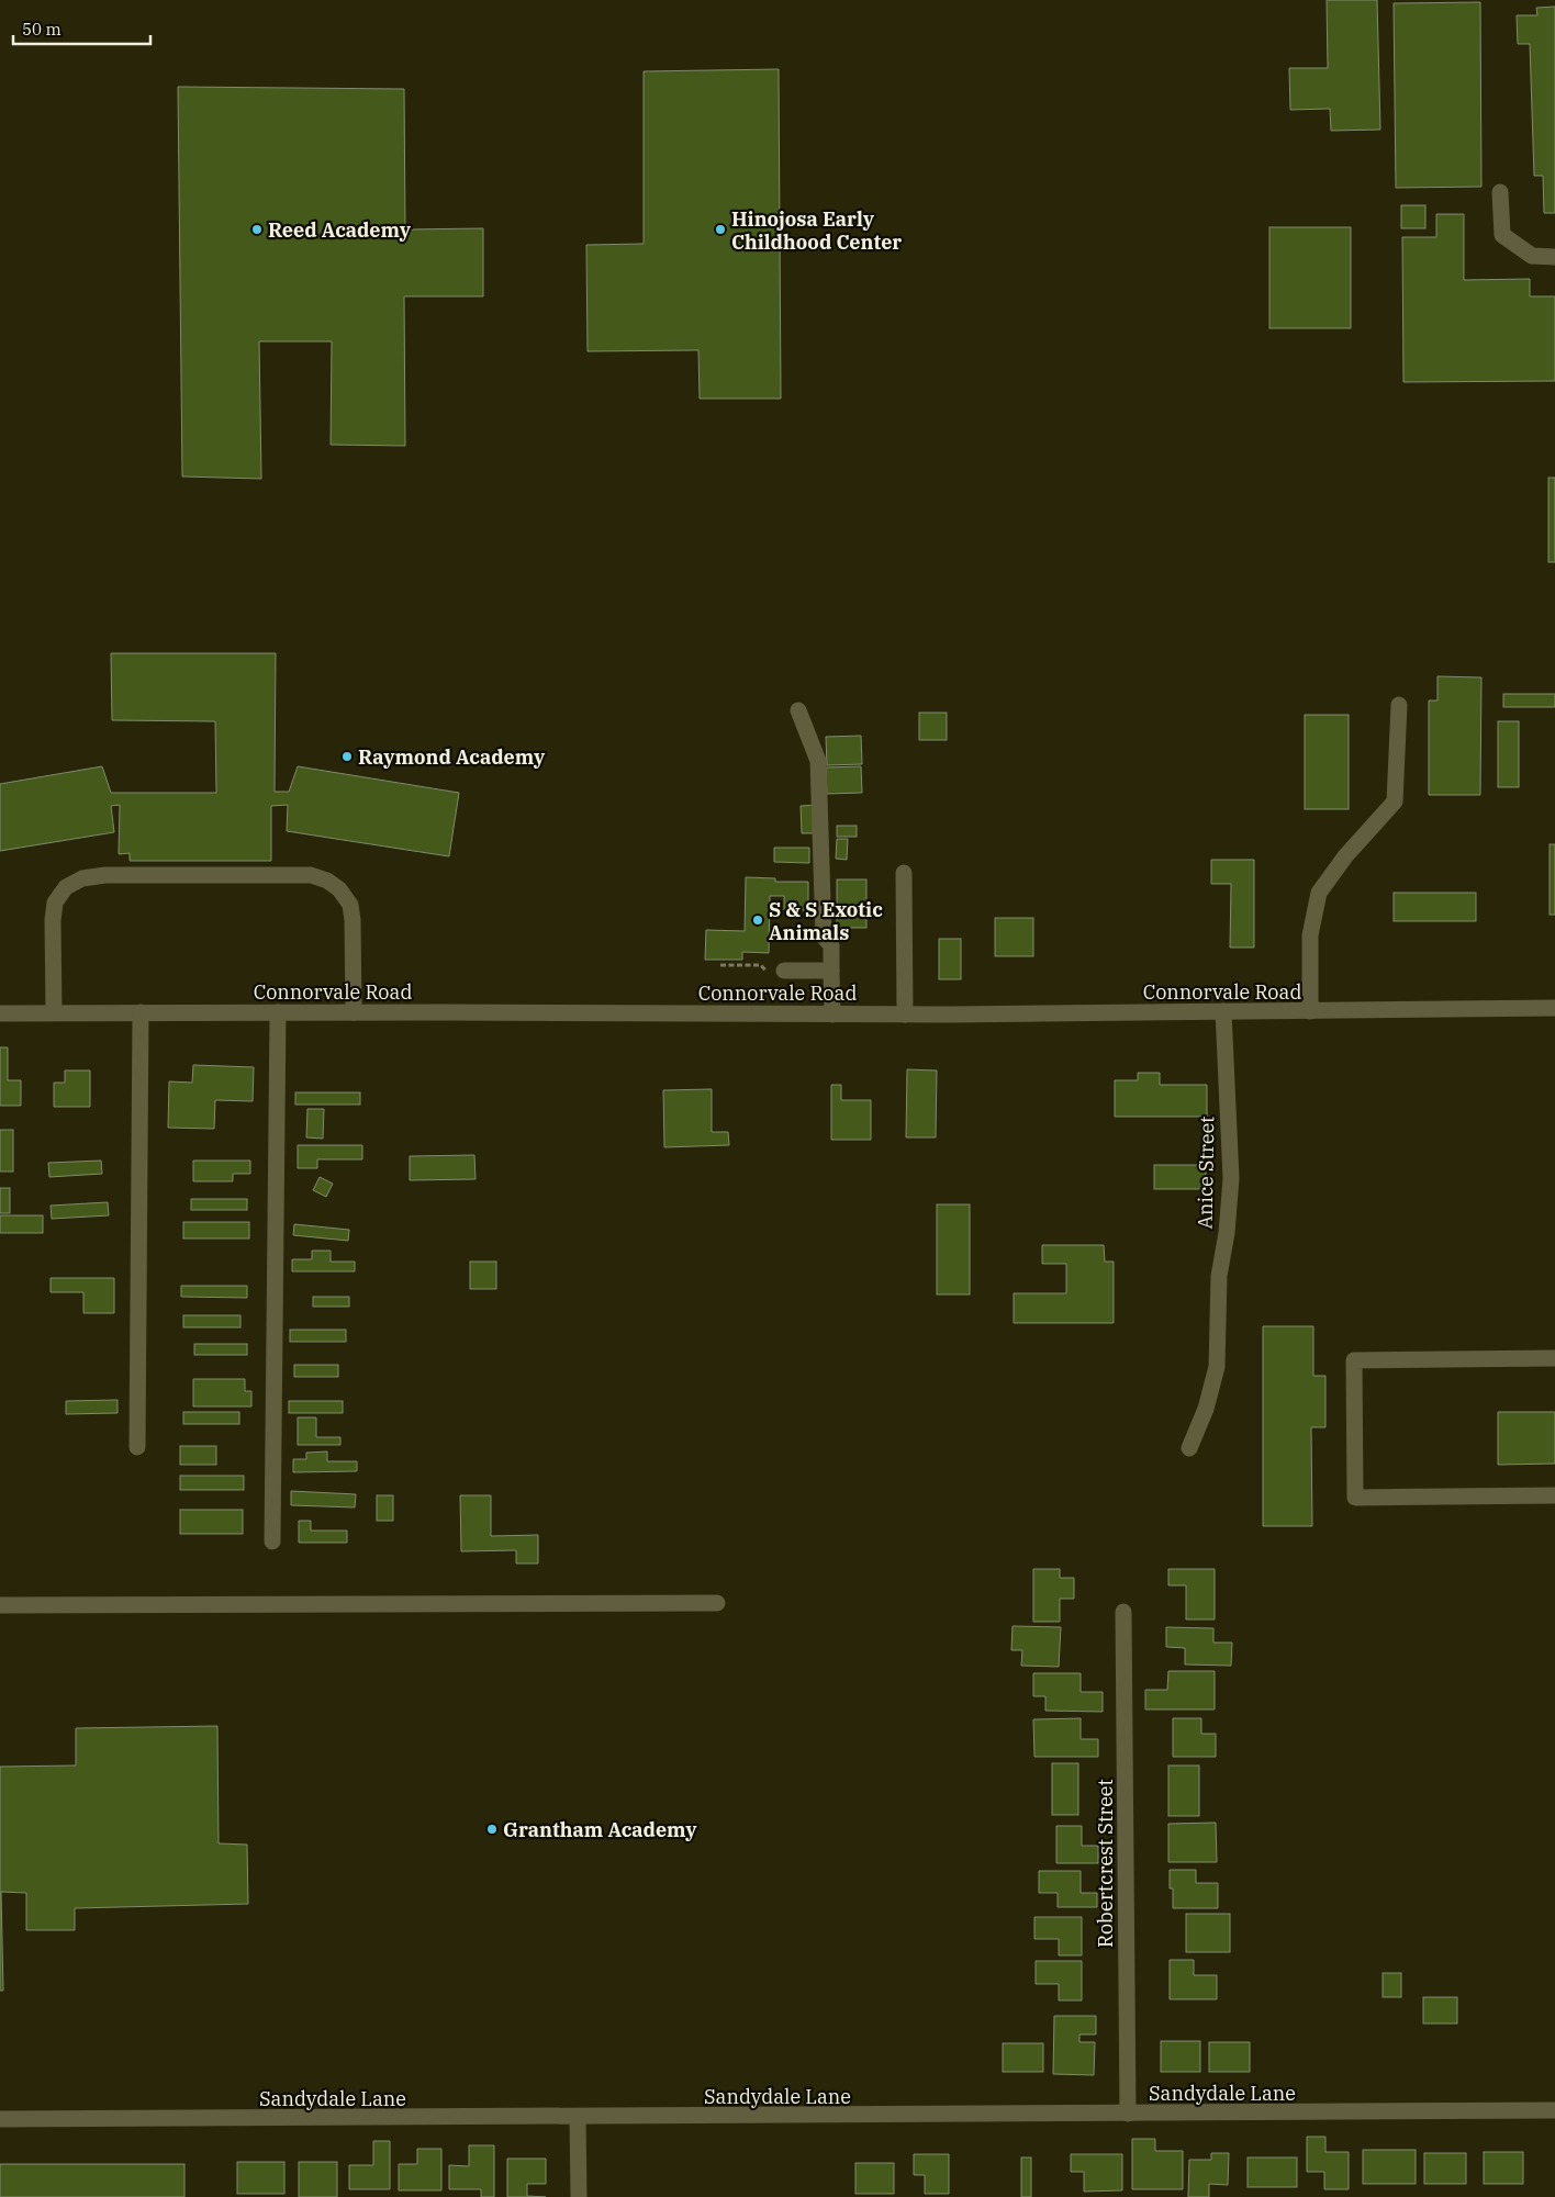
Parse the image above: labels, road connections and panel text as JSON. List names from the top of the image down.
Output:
{
  "streets": {
    "street": [
      "Connorvale Road",
      "Anice Street",
      "Robertcrest Street",
      "Sandydale Lane"
    ]
  },
  "crossings": [
    ["Connorvale Road", "Anice Street"],
    ["Robertcrest Street", "Sandydale Lane"]
  ],
  "places": [
    "Reed Academy",
    "Hinojosa Early Childhood Center",
    "Raymond Academy",
    "S & S Exotic Animals",
    "Grantham Academy"
  ],
  "scale_bar": "50 m"
}
